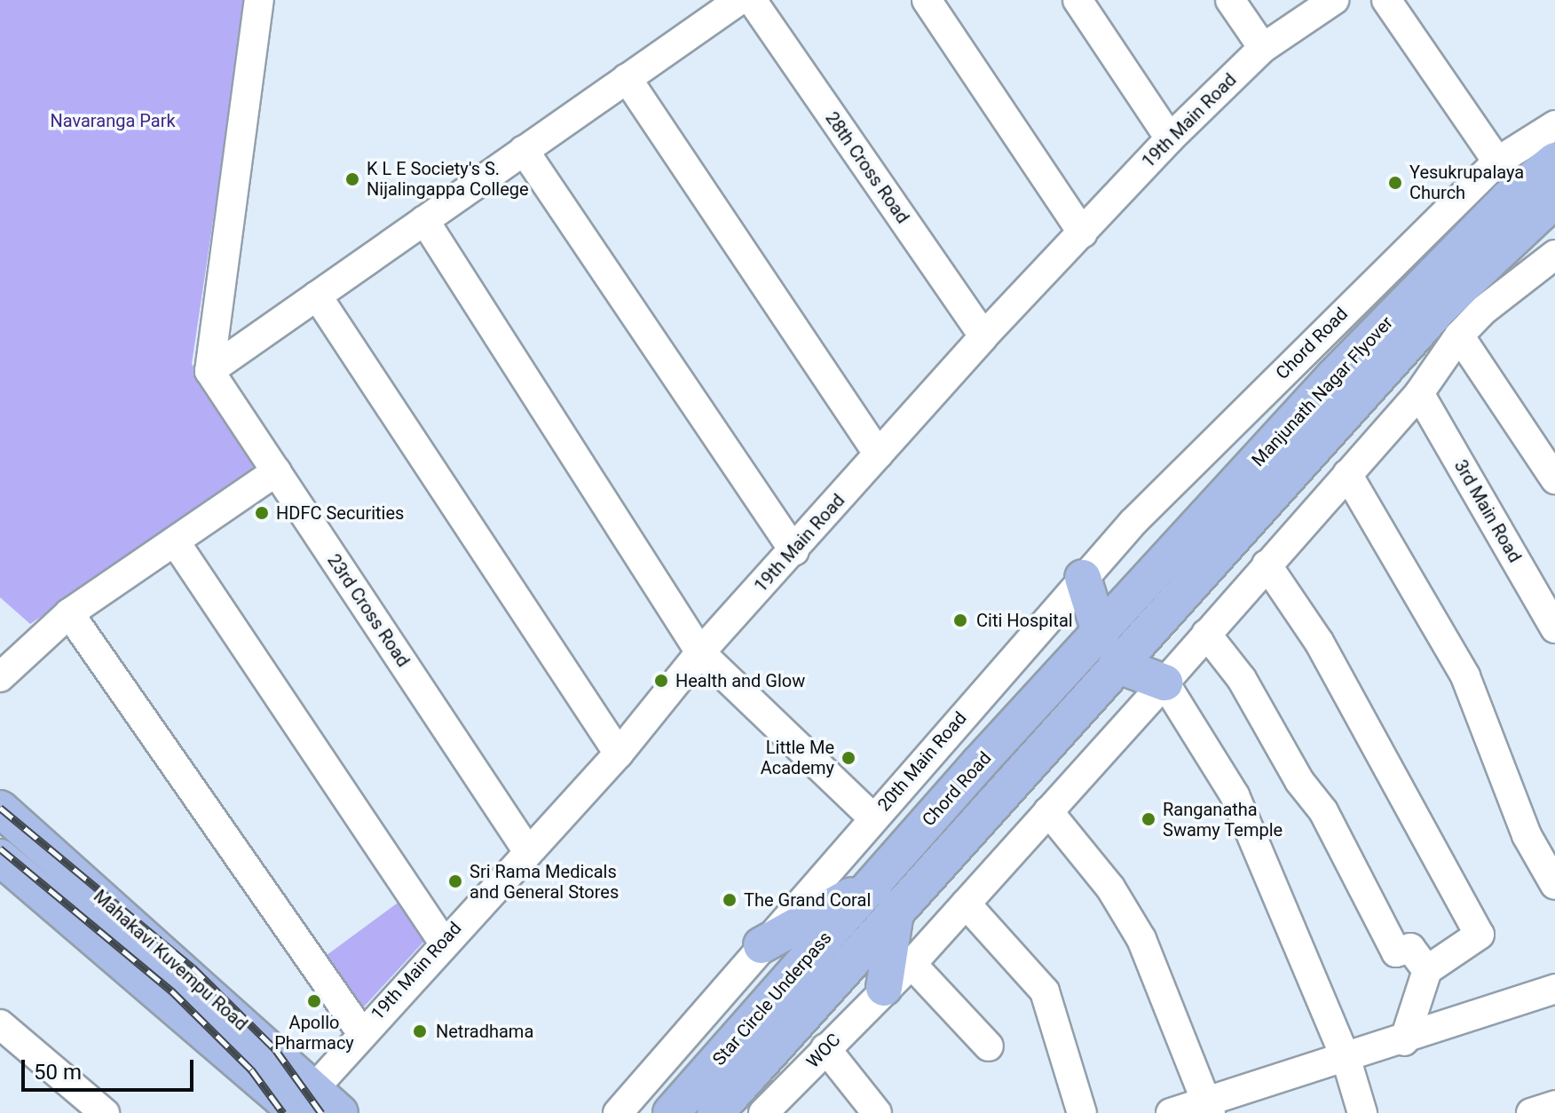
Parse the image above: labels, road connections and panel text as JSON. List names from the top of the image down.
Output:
{
  "streets": {
    "main road": [
      "Chord Road",
      "Manjunath Nagar Flyover",
      "Mahakavi Kuvempu Road",
      "Star Circle Underpass"
    ],
    "street": [
      "19th Main Road",
      "28th Cross Road",
      "3rd Main Road",
      "23rd Cross Road",
      "20th Main Road",
      "WOC"
    ]
  },
  "crossings": [
    ["19th Main Road", "28th Cross Road"],
    ["19th Main Road", "23rd Cross Road"],
    ["19th Main Road", "Mahakavi Kuvempu Road"],
    ["Chord Road", "Manjunath Nagar Flyover"],
    ["Chord Road", "20th Main Road"],
    ["Chord Road", "Star Circle Underpass"]
  ],
  "parks": ["Navaranga Park"],
  "places": [
    "K L E Society's S. Nijalingappa College",
    "Yesukrupalaya Church",
    "HDFC Securities",
    "Citi Hospital",
    "Health and Glow",
    "Little Me Academy",
    "Ranganatha Swamy Temple",
    "Sri Rama Medicals and General Stores",
    "The Grand Coral",
    "Apollo Pharmacy",
    "Netradhama"
  ],
  "scale_bar": "50 m"
}
